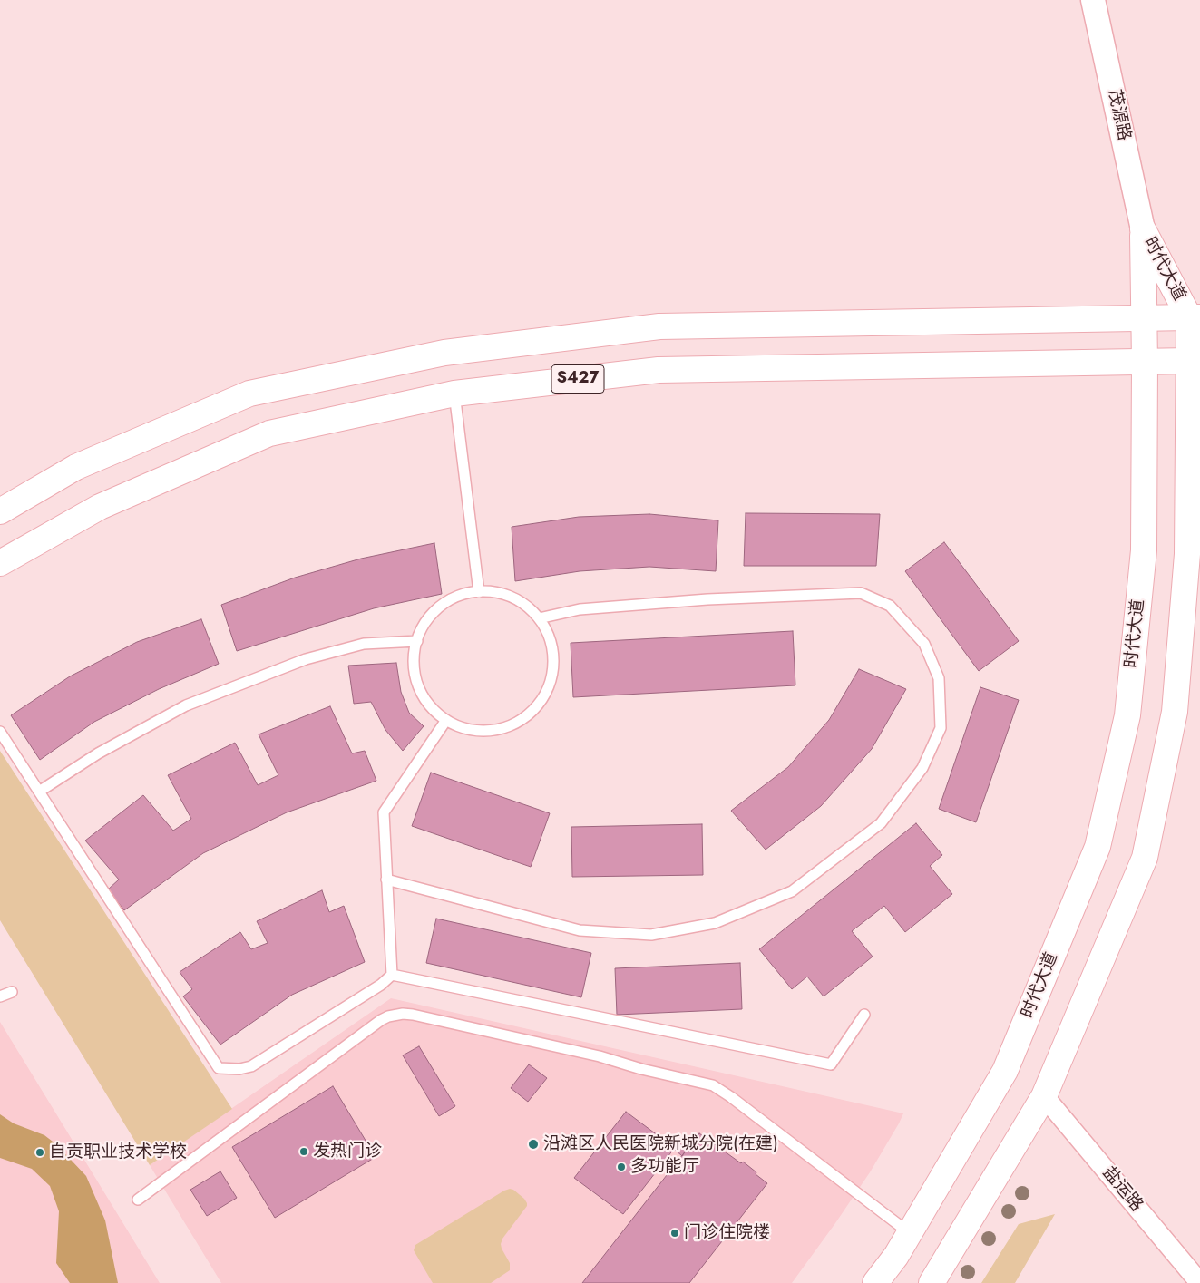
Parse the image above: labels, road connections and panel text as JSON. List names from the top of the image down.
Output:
{
  "streets": {
    "main road": ["时代大道", "S427"],
    "street": ["茂源路", "盐运路"]
  },
  "crossings": [
    ["茂源路", "时代大道"],
    ["时代大道", "S427"],
    ["时代大道", "盐运路"]
  ],
  "places": [
    "沿滩区人民医院新城分院(在建)",
    "发热门诊",
    "自贡职业技术学校",
    "多功能厅",
    "门诊住院楼"
  ]
}
